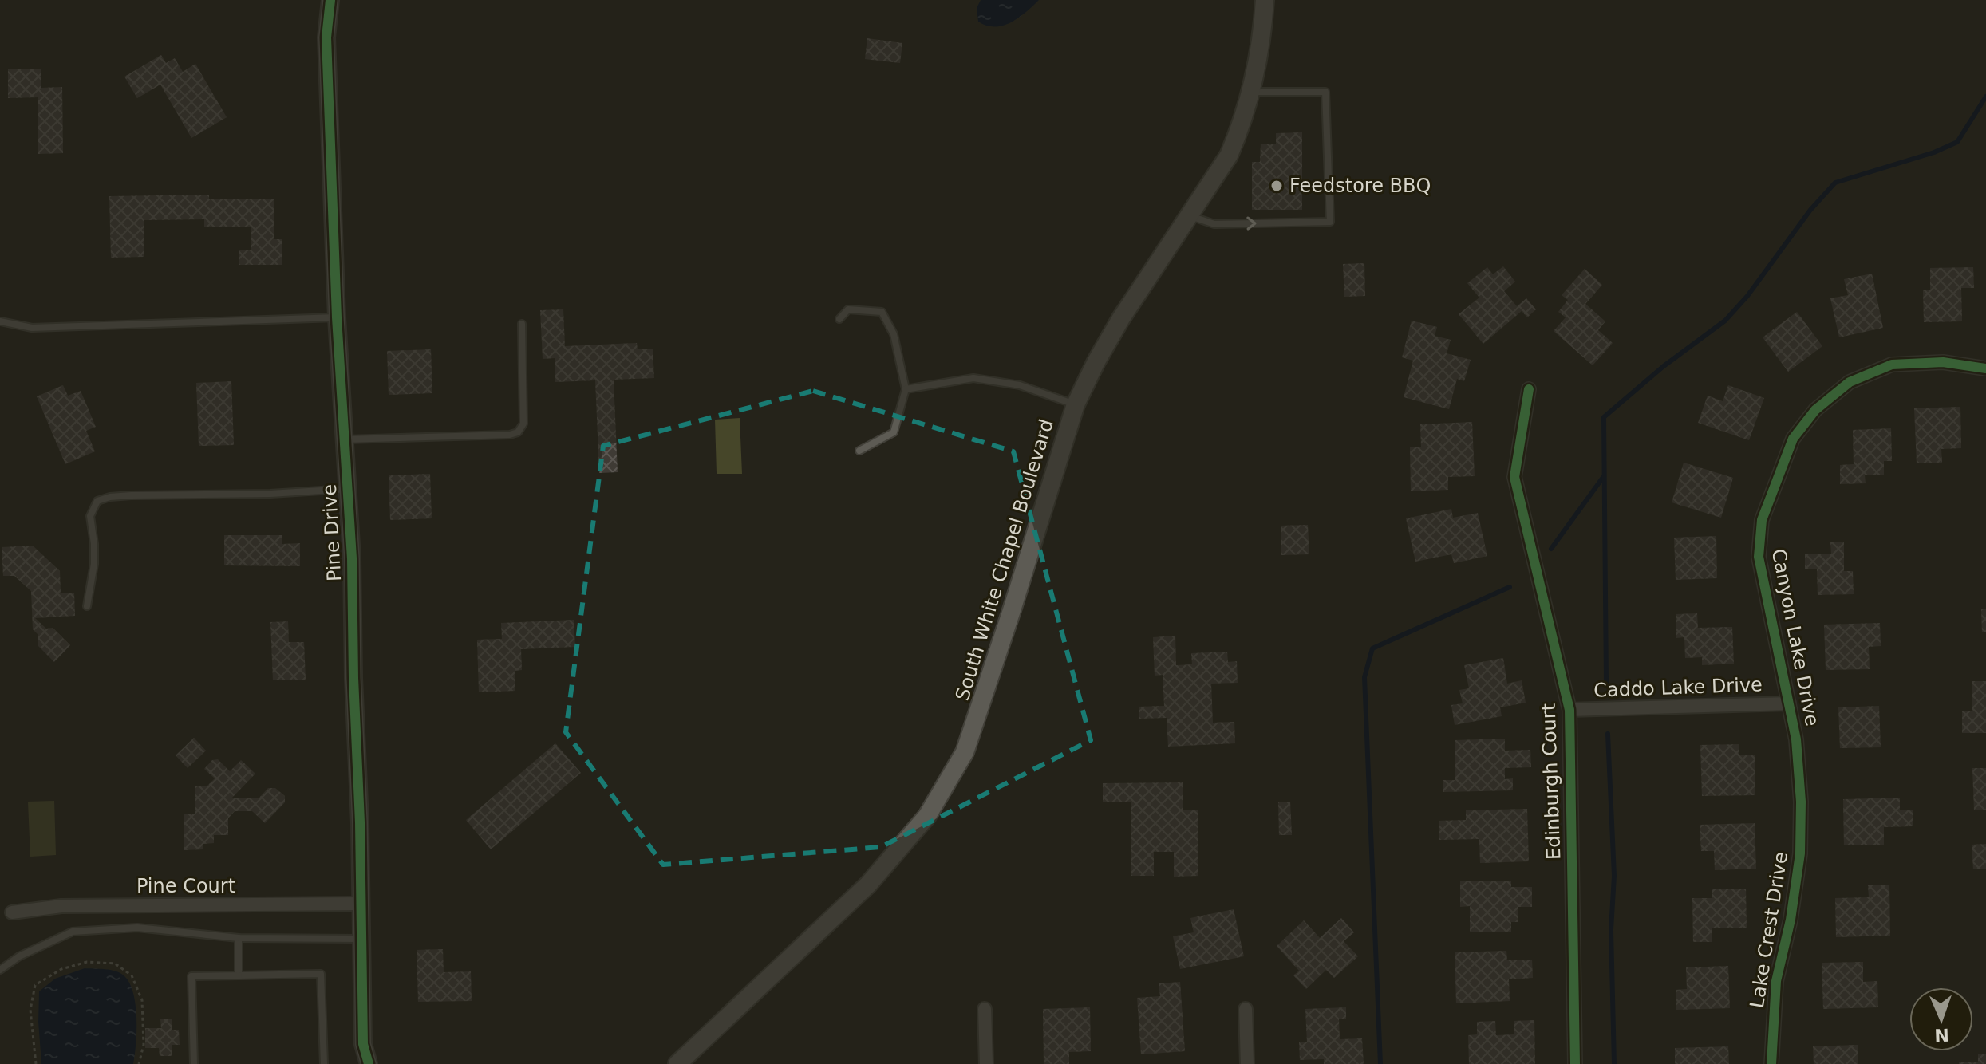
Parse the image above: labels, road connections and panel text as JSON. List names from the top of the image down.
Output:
{
  "streets": {
    "main road": ["South White Chapel Boulevard"],
    "street": [
      "Pine Drive",
      "Canyon Lake Drive",
      "Caddo Lake Drive",
      "Edinburgh Court",
      "Pine Court",
      "Lake Crest Drive"
    ]
  },
  "crossings": [
    ["Pine Drive", "Pine Court"],
    ["Canyon Lake Drive", "Caddo Lake Drive"],
    ["Canyon Lake Drive", "Lake Crest Drive"],
    ["Caddo Lake Drive", "Edinburgh Court"]
  ],
  "places": ["Feedstore BBQ"],
  "north": "bottom"
}
